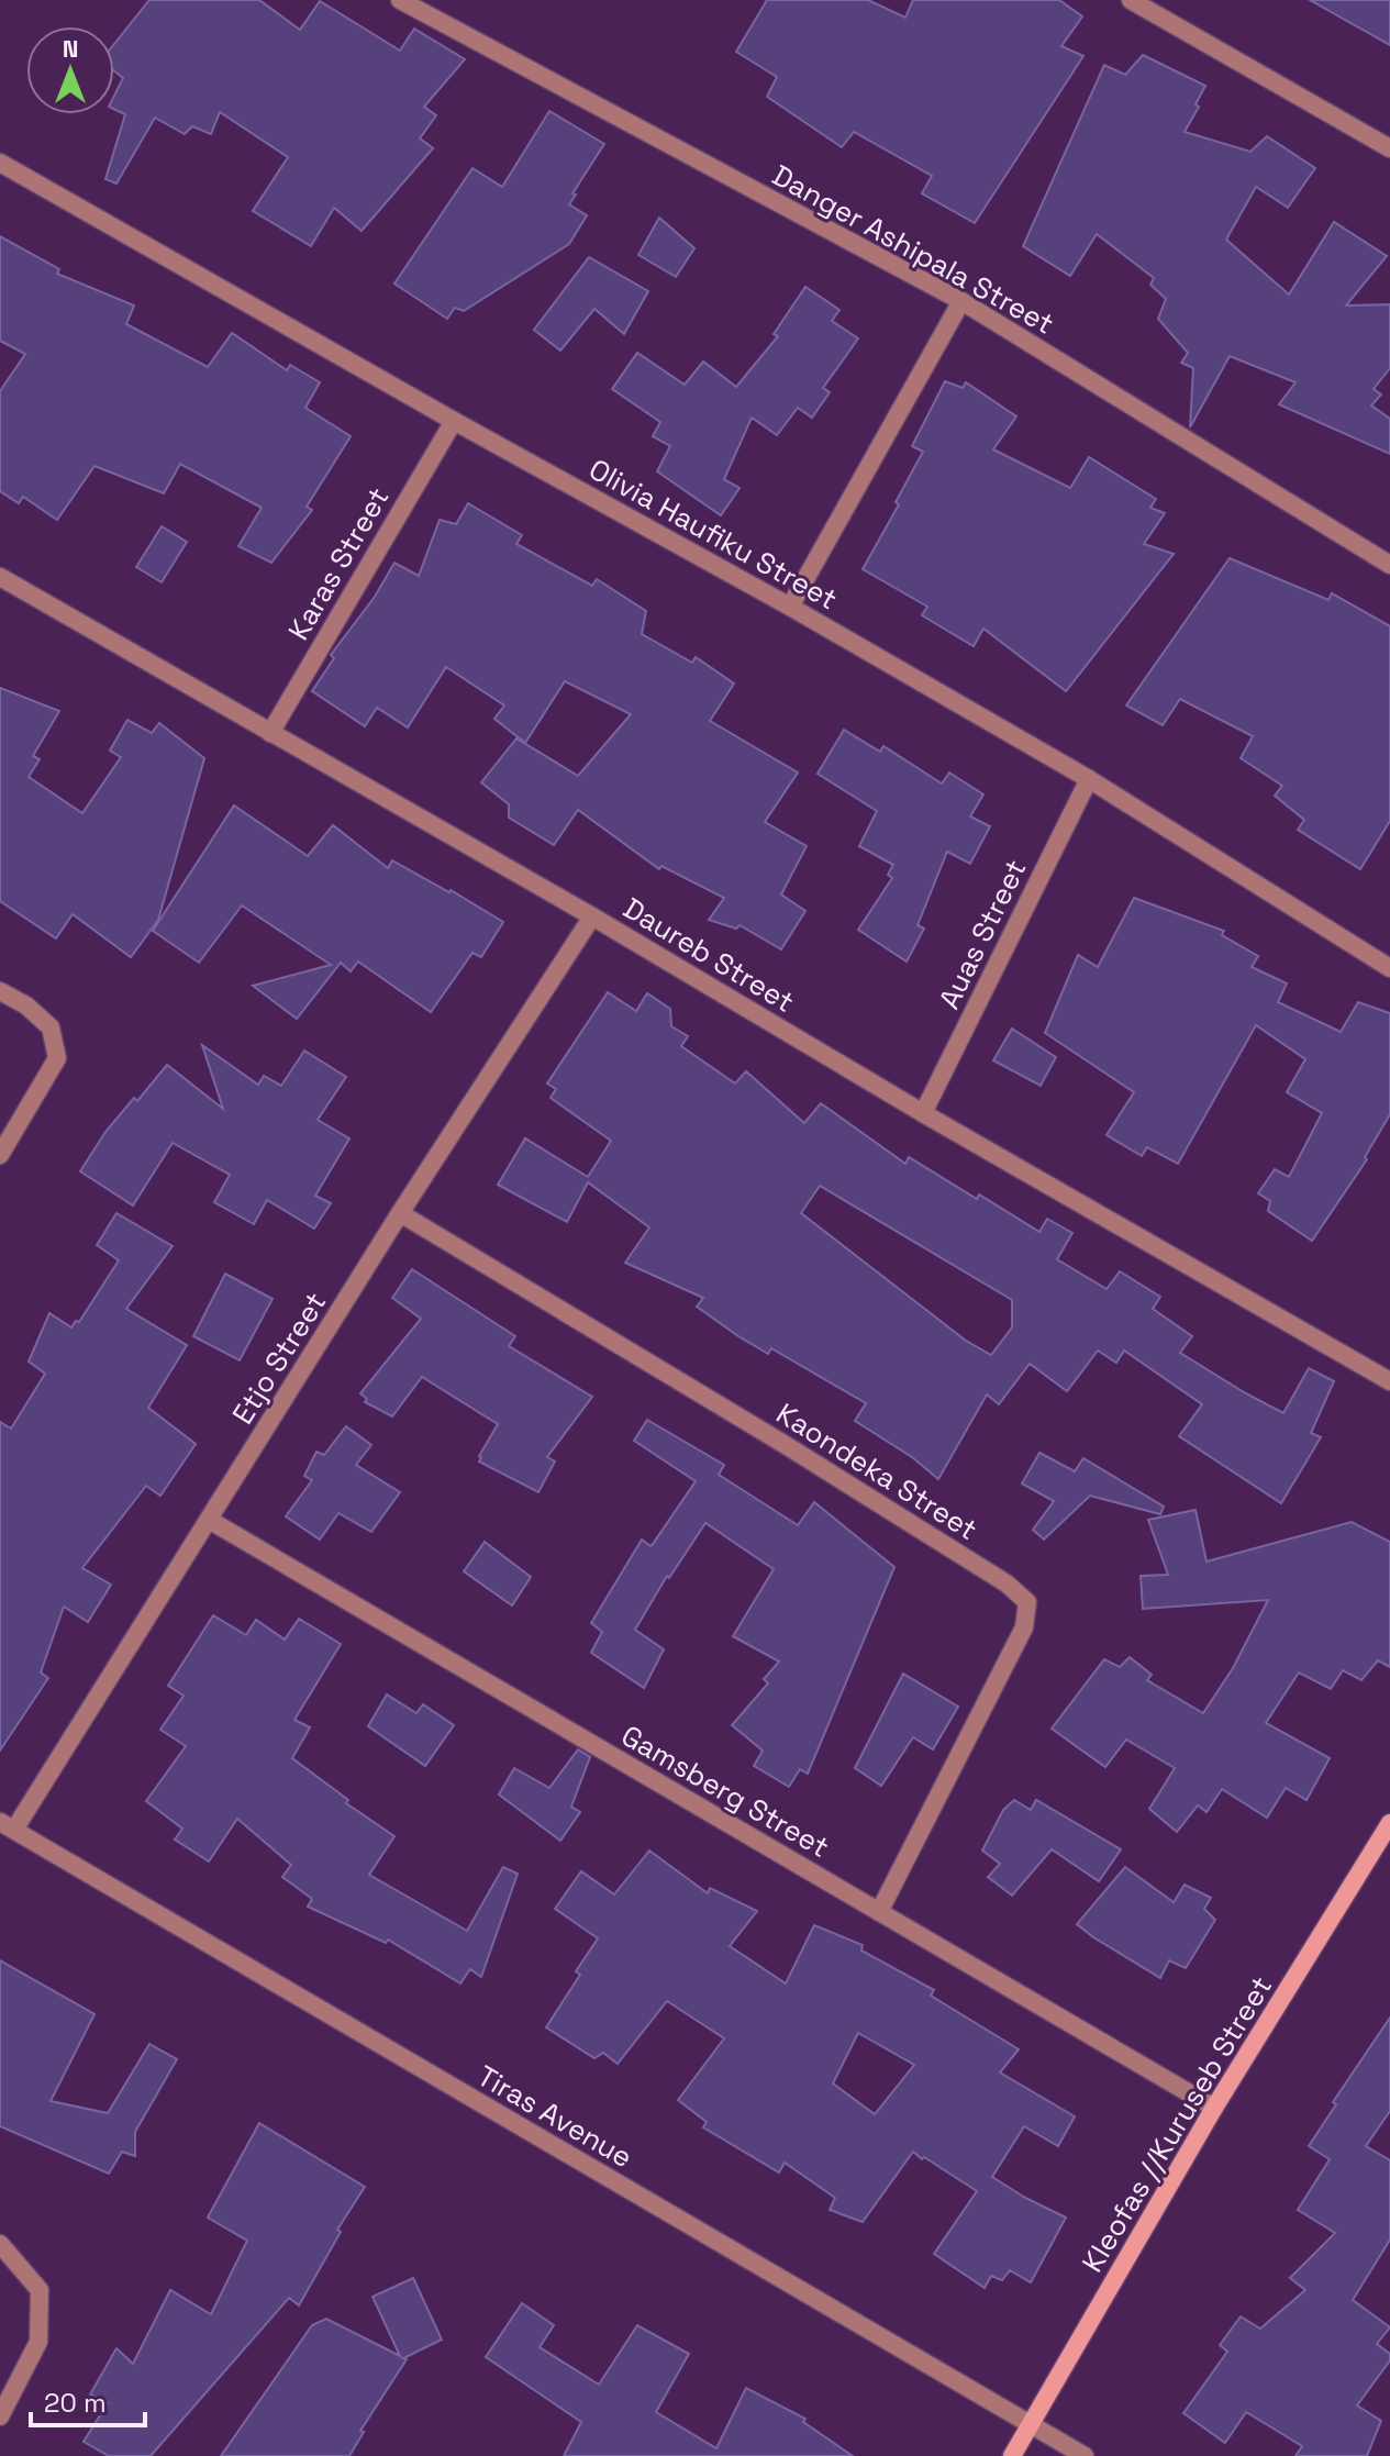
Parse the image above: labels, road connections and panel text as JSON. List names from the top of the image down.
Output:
{
  "streets": {
    "street": [
      "Danger Ashipala Street",
      "Olivia Haufiku Street",
      "Karas Street",
      "Auas Street",
      "Daureb Street",
      "Etjo Street",
      "Kaondeka Street",
      "Gamsberg Street",
      "Tiras Avenue",
      "Kleofas //Kuruseb Street"
    ]
  },
  "crossings": [
    ["Olivia Haufiku Street", "Karas Street"],
    ["Olivia Haufiku Street", "Auas Street"],
    ["Karas Street", "Daureb Street"],
    ["Auas Street", "Daureb Street"],
    ["Daureb Street", "Etjo Street"],
    ["Etjo Street", "Kaondeka Street"],
    ["Etjo Street", "Gamsberg Street"],
    ["Etjo Street", "Tiras Avenue"],
    ["Kaondeka Street", "Gamsberg Street"],
    ["Gamsberg Street", "Kleofas //Kuruseb Street"],
    ["Tiras Avenue", "Kleofas //Kuruseb Street"]
  ],
  "scale_bar": "20 m",
  "north": "top"
}
